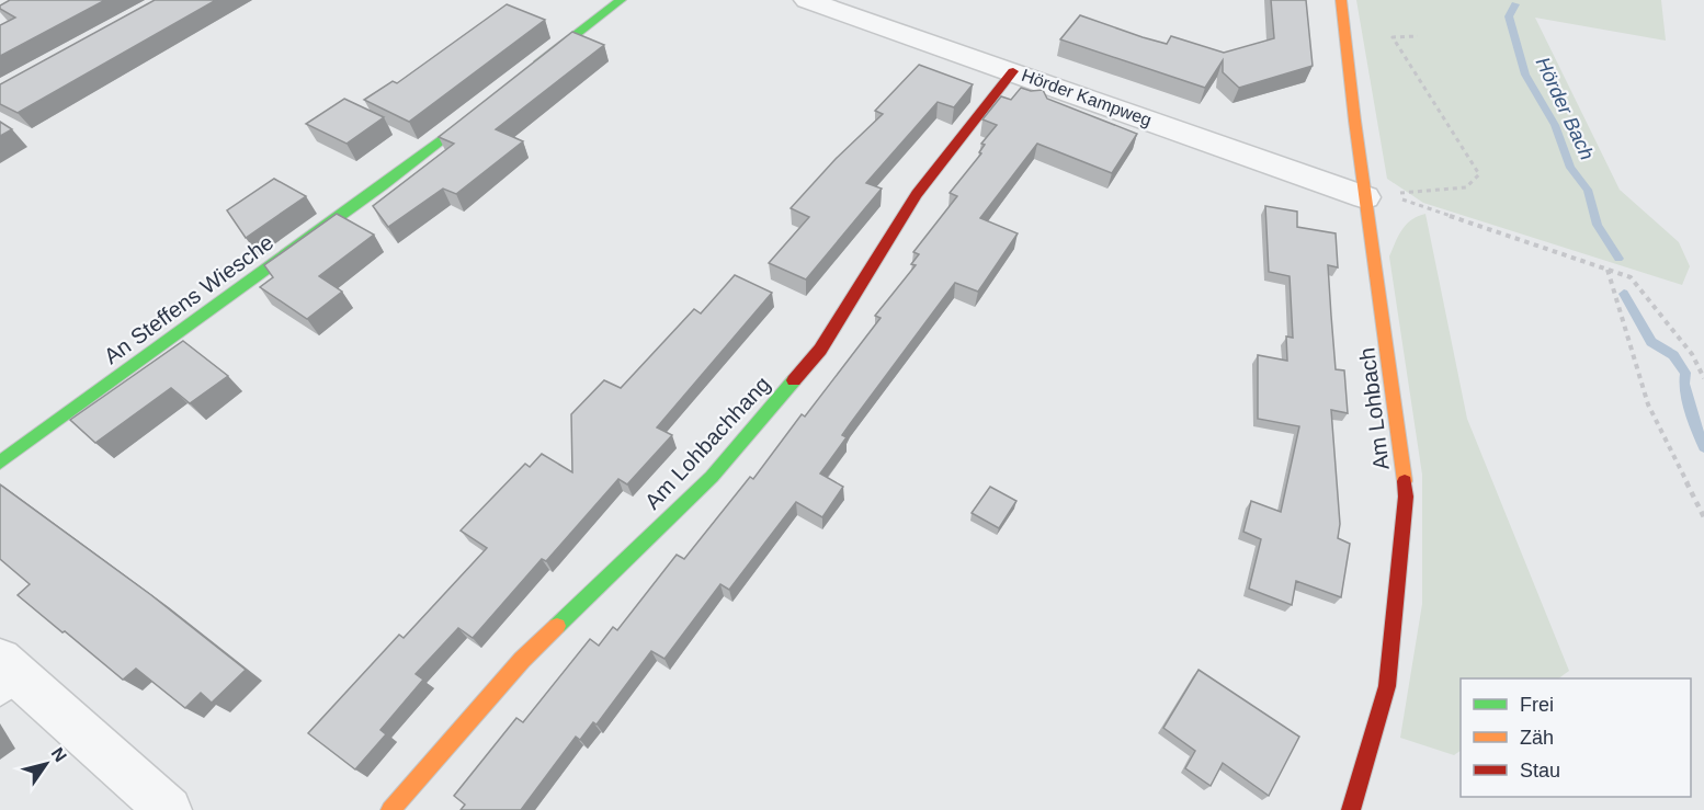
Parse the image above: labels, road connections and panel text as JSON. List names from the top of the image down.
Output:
{
  "streets": {
    "street": [
      "Hörder Kampweg",
      "An Steffens Wiesche",
      "Am Lohbach",
      "Am Lohbachhang"
    ]
  },
  "crossings": [
    ["Hörder Kampweg", "Am Lohbach"],
    ["Hörder Kampweg", "Am Lohbachhang"]
  ],
  "water": ["Hörder Bach"],
  "legend": ["Frei", "Zäh", "Stau"],
  "north": "top right"
}
